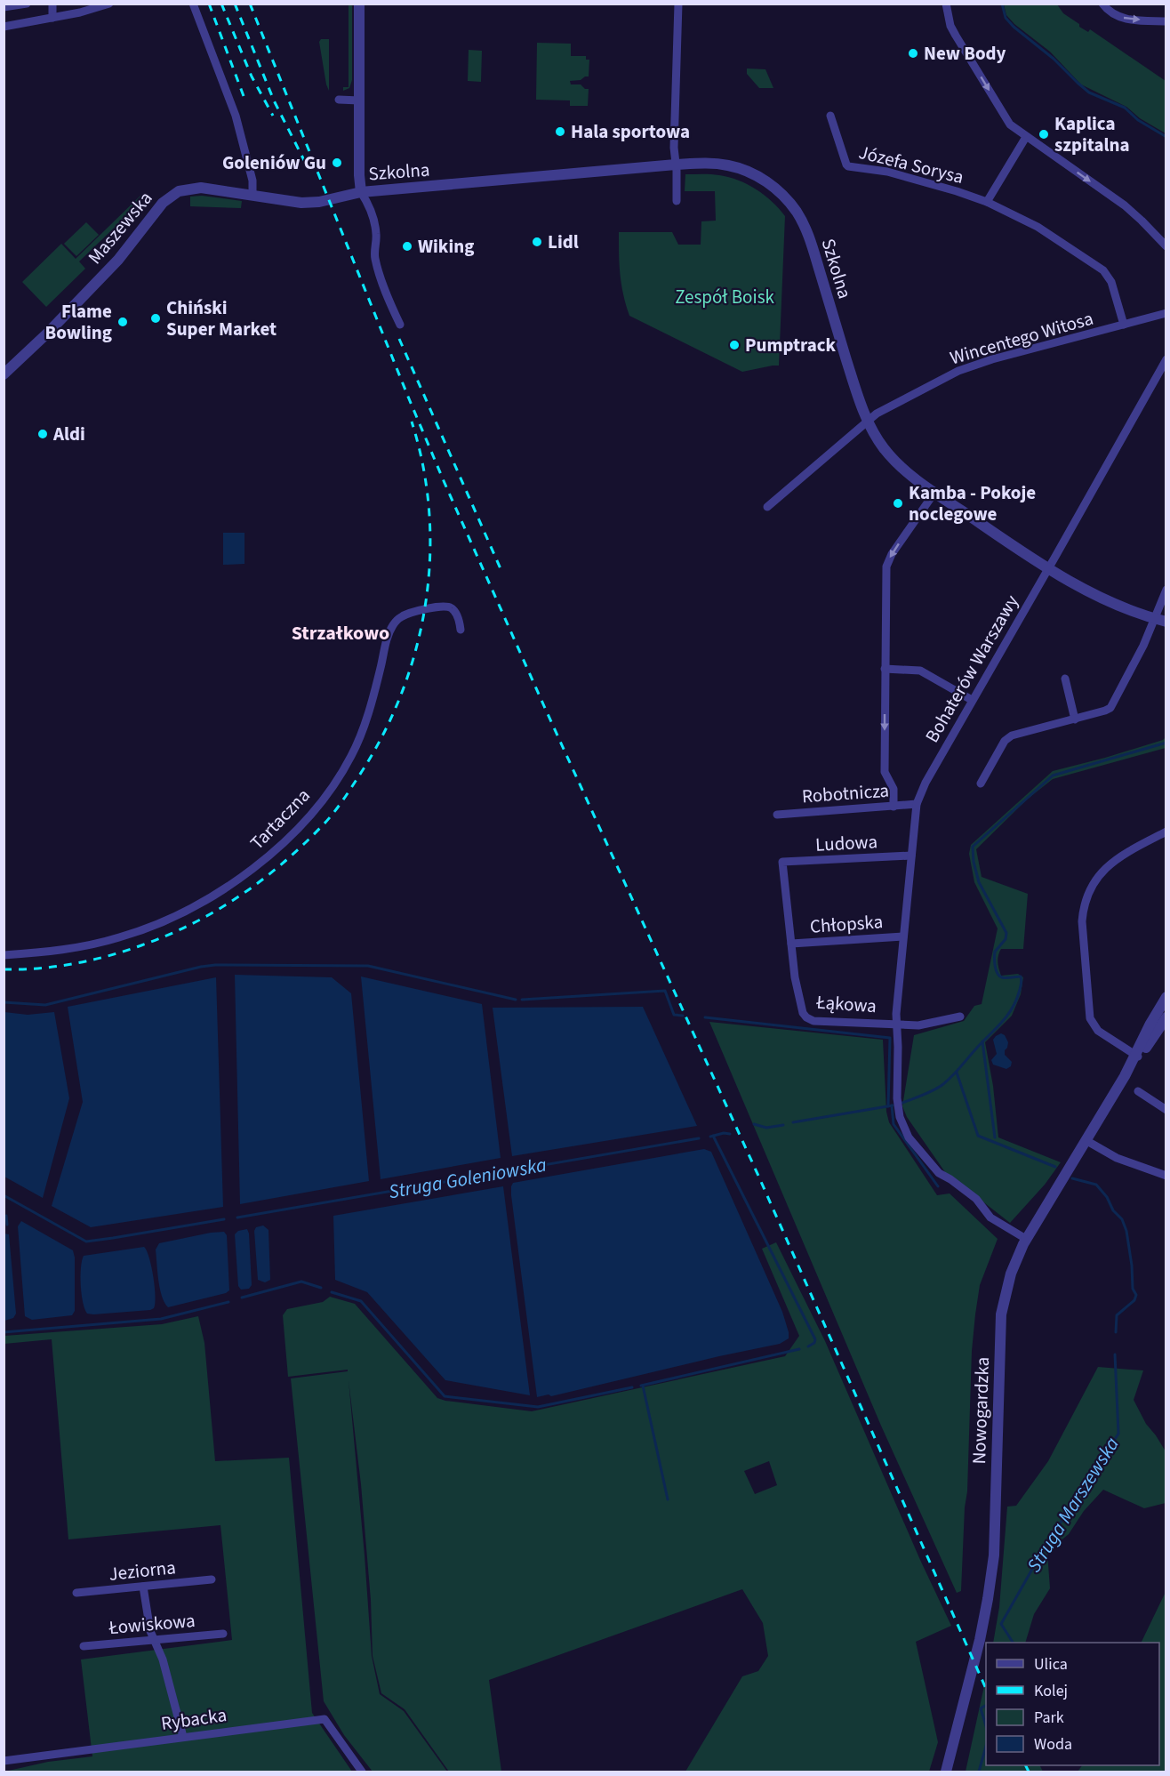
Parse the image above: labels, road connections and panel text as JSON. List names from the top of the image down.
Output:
{
  "streets": {
    "street": [
      "Józefa Sorysa",
      "Szkolna",
      "Maszewska",
      "Wincentego Witosa",
      "Bohaterów Warszawy",
      "Robotnicza",
      "Tartaczna",
      "Ludowa",
      "Chłopska",
      "Łąkowa",
      "Nowogardzka",
      "Jeziorna",
      "Łowiskowa",
      "Rybacka"
    ]
  },
  "crossings": [
    ["Józefa Sorysa", "Wincentego Witosa"],
    ["Szkolna", "Maszewska"],
    ["Szkolna", "Wincentego Witosa"],
    ["Szkolna", "Bohaterów Warszawy"],
    ["Bohaterów Warszawy", "Robotnicza"],
    ["Bohaterów Warszawy", "Ludowa"],
    ["Bohaterów Warszawy", "Chłopska"],
    ["Bohaterów Warszawy", "Łąkowa"],
    ["Bohaterów Warszawy", "Nowogardzka"],
    ["Ludowa", "Chłopska"],
    ["Ludowa", "Łąkowa"],
    ["Chłopska", "Łąkowa"]
  ],
  "districts": ["Strzałkowo"],
  "water": ["Struga Goleniowska", "Struga Marszewska"],
  "parks": ["Zespół Boisk"],
  "places": [
    "New Body",
    "Hala sportowa",
    "Kaplica szpitalna",
    "Goleniów Gu",
    "Lidl",
    "Wiking",
    "Chiński Super Market",
    "Flame Bowling",
    "Pumptrack",
    "Aldi",
    "Kamba - Pokoje noclegowe"
  ],
  "legend": [
    "Ulica",
    "Kolej",
    "Park",
    "Woda"
  ]
}
